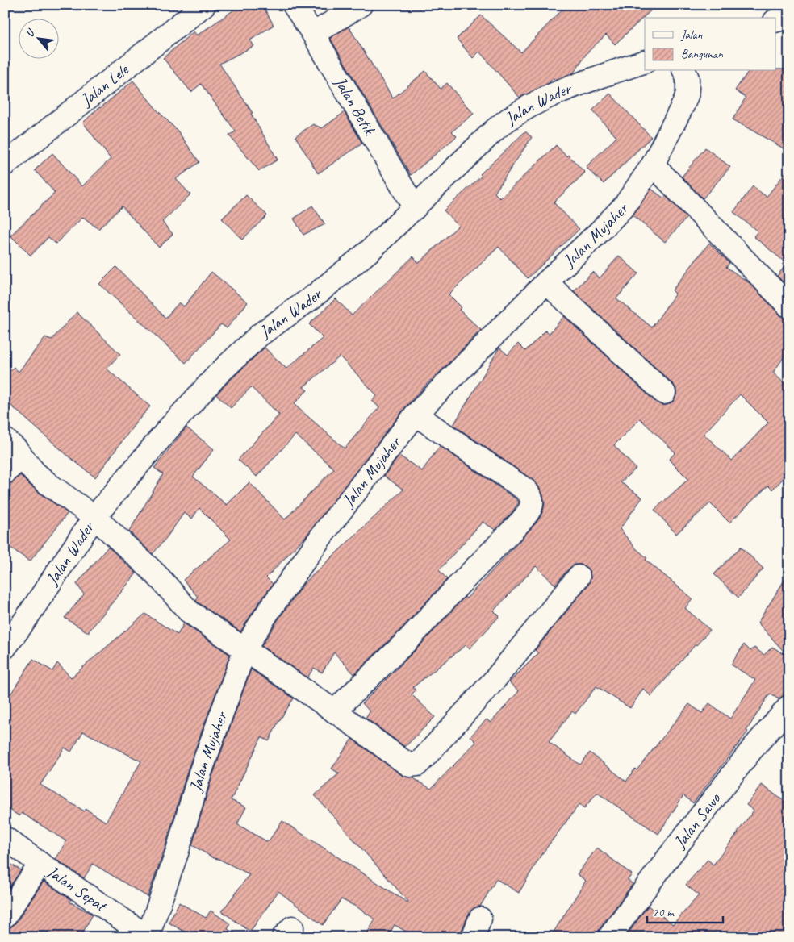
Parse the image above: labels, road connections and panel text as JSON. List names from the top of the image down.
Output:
{
  "streets": {
    "street": [
      "Jalan Lele",
      "Jalan Wader",
      "Jalan Betik",
      "Jalan Mujaher",
      "Jalan Sawo",
      "Jalan Sepat"
    ]
  },
  "crossings": [
    ["Jalan Wader", "Jalan Betik"],
    ["Jalan Mujaher", "Jalan Sepat"]
  ],
  "legend": ["Jalan", "Bangunan"],
  "scale_bar": "20 m",
  "north": "top left"
}
